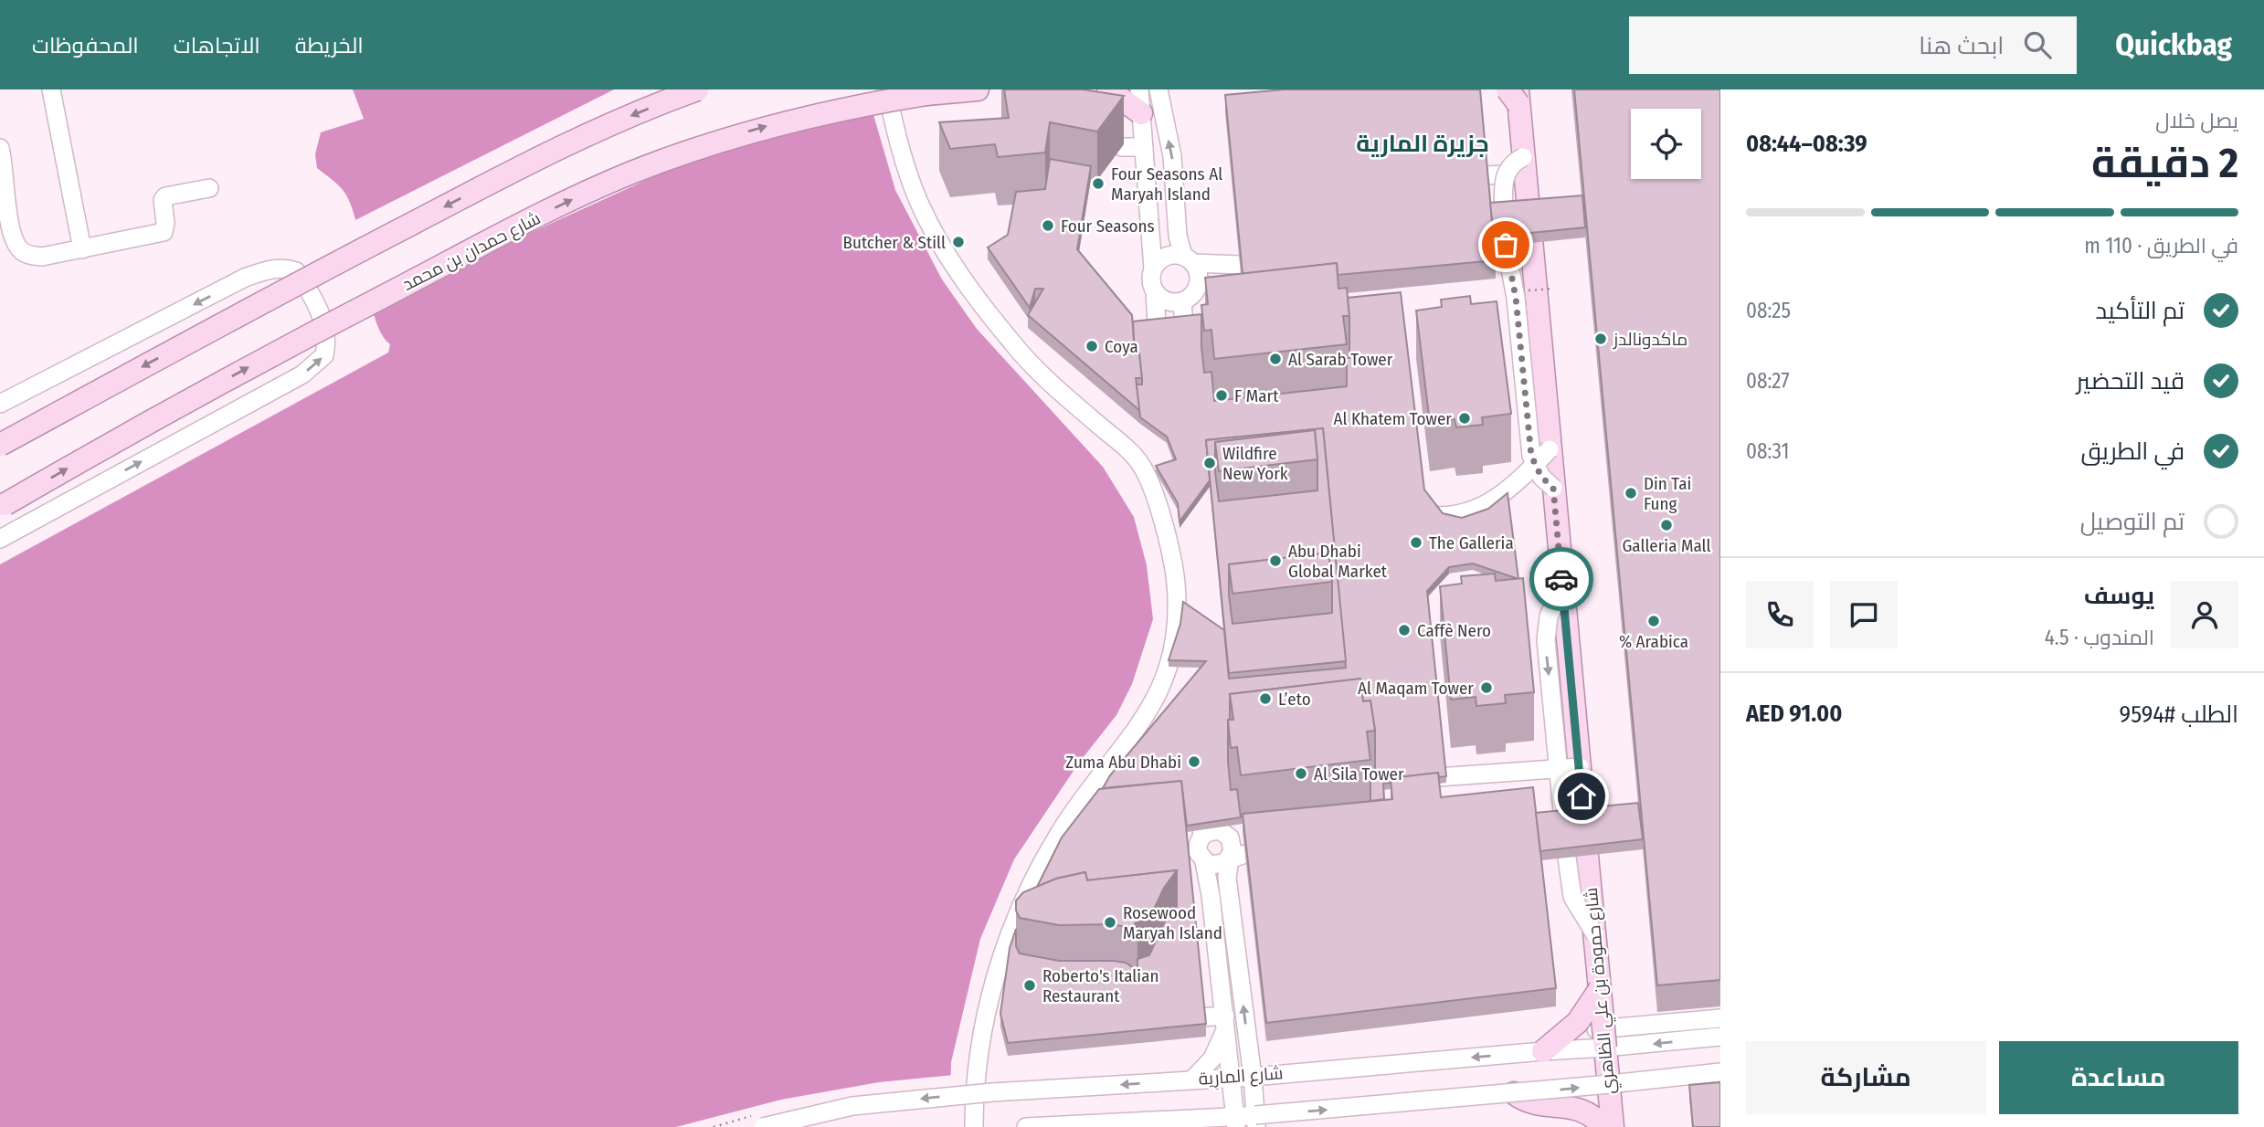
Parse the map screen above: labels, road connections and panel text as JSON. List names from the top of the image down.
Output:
{
  "streets": {
    "main road": ["شارع حمدان بن محمد", "شارع حمودة بن علي الظاهري"],
    "street": ["شارع المارِية"]
  },
  "crossings": [
    ["شارع حمودة بن علي الظاهري", "شارع المارِية"]
  ],
  "districts": ["جزيرة المارية"],
  "places": [
    "Four Seasons Al Maryah Island",
    "Four Seasons",
    "Butcher & Still",
    "ماكدونالدز",
    "Coya",
    "Al Sarab Tower",
    "F Mart",
    "Al Khatem Tower",
    "Wildfire New York",
    "Din Tai Fung",
    "Galleria Mall",
    "The Galleria",
    "Abu Dhabi Global Market",
    "% Arabica",
    "Caffè Nero",
    "Al Maqam Tower",
    "L’eto",
    "Zuma Abu Dhabi",
    "Al Sila Tower",
    "Rosewood Maryah Island",
    "Roberto's Italian Restaurant"
  ],
  "page": {
    "header": "Quickbag",
    "search": "ابحث هنا",
    "nav": ["الخريطة", "الاتجاهات", "المحفوظات"],
    "heading": ["2 دقيقة", "يصل خلال", "08:39–08:44"],
    "panel": [
      "يوسف",
      "المندوب · 4.5",
      "الطلب #9594",
      "AED 91.00"
    ],
    "bar": "في الطريق · 110 m",
    "list": [
      ["تم التأكيد", "08:25"],
      ["قيد التحضير", "08:27"],
      ["في الطريق", "08:31"],
      "تم التوصيل"
    ],
    "buttons": ["مساعدة", "مشاركة"]
  }
}
